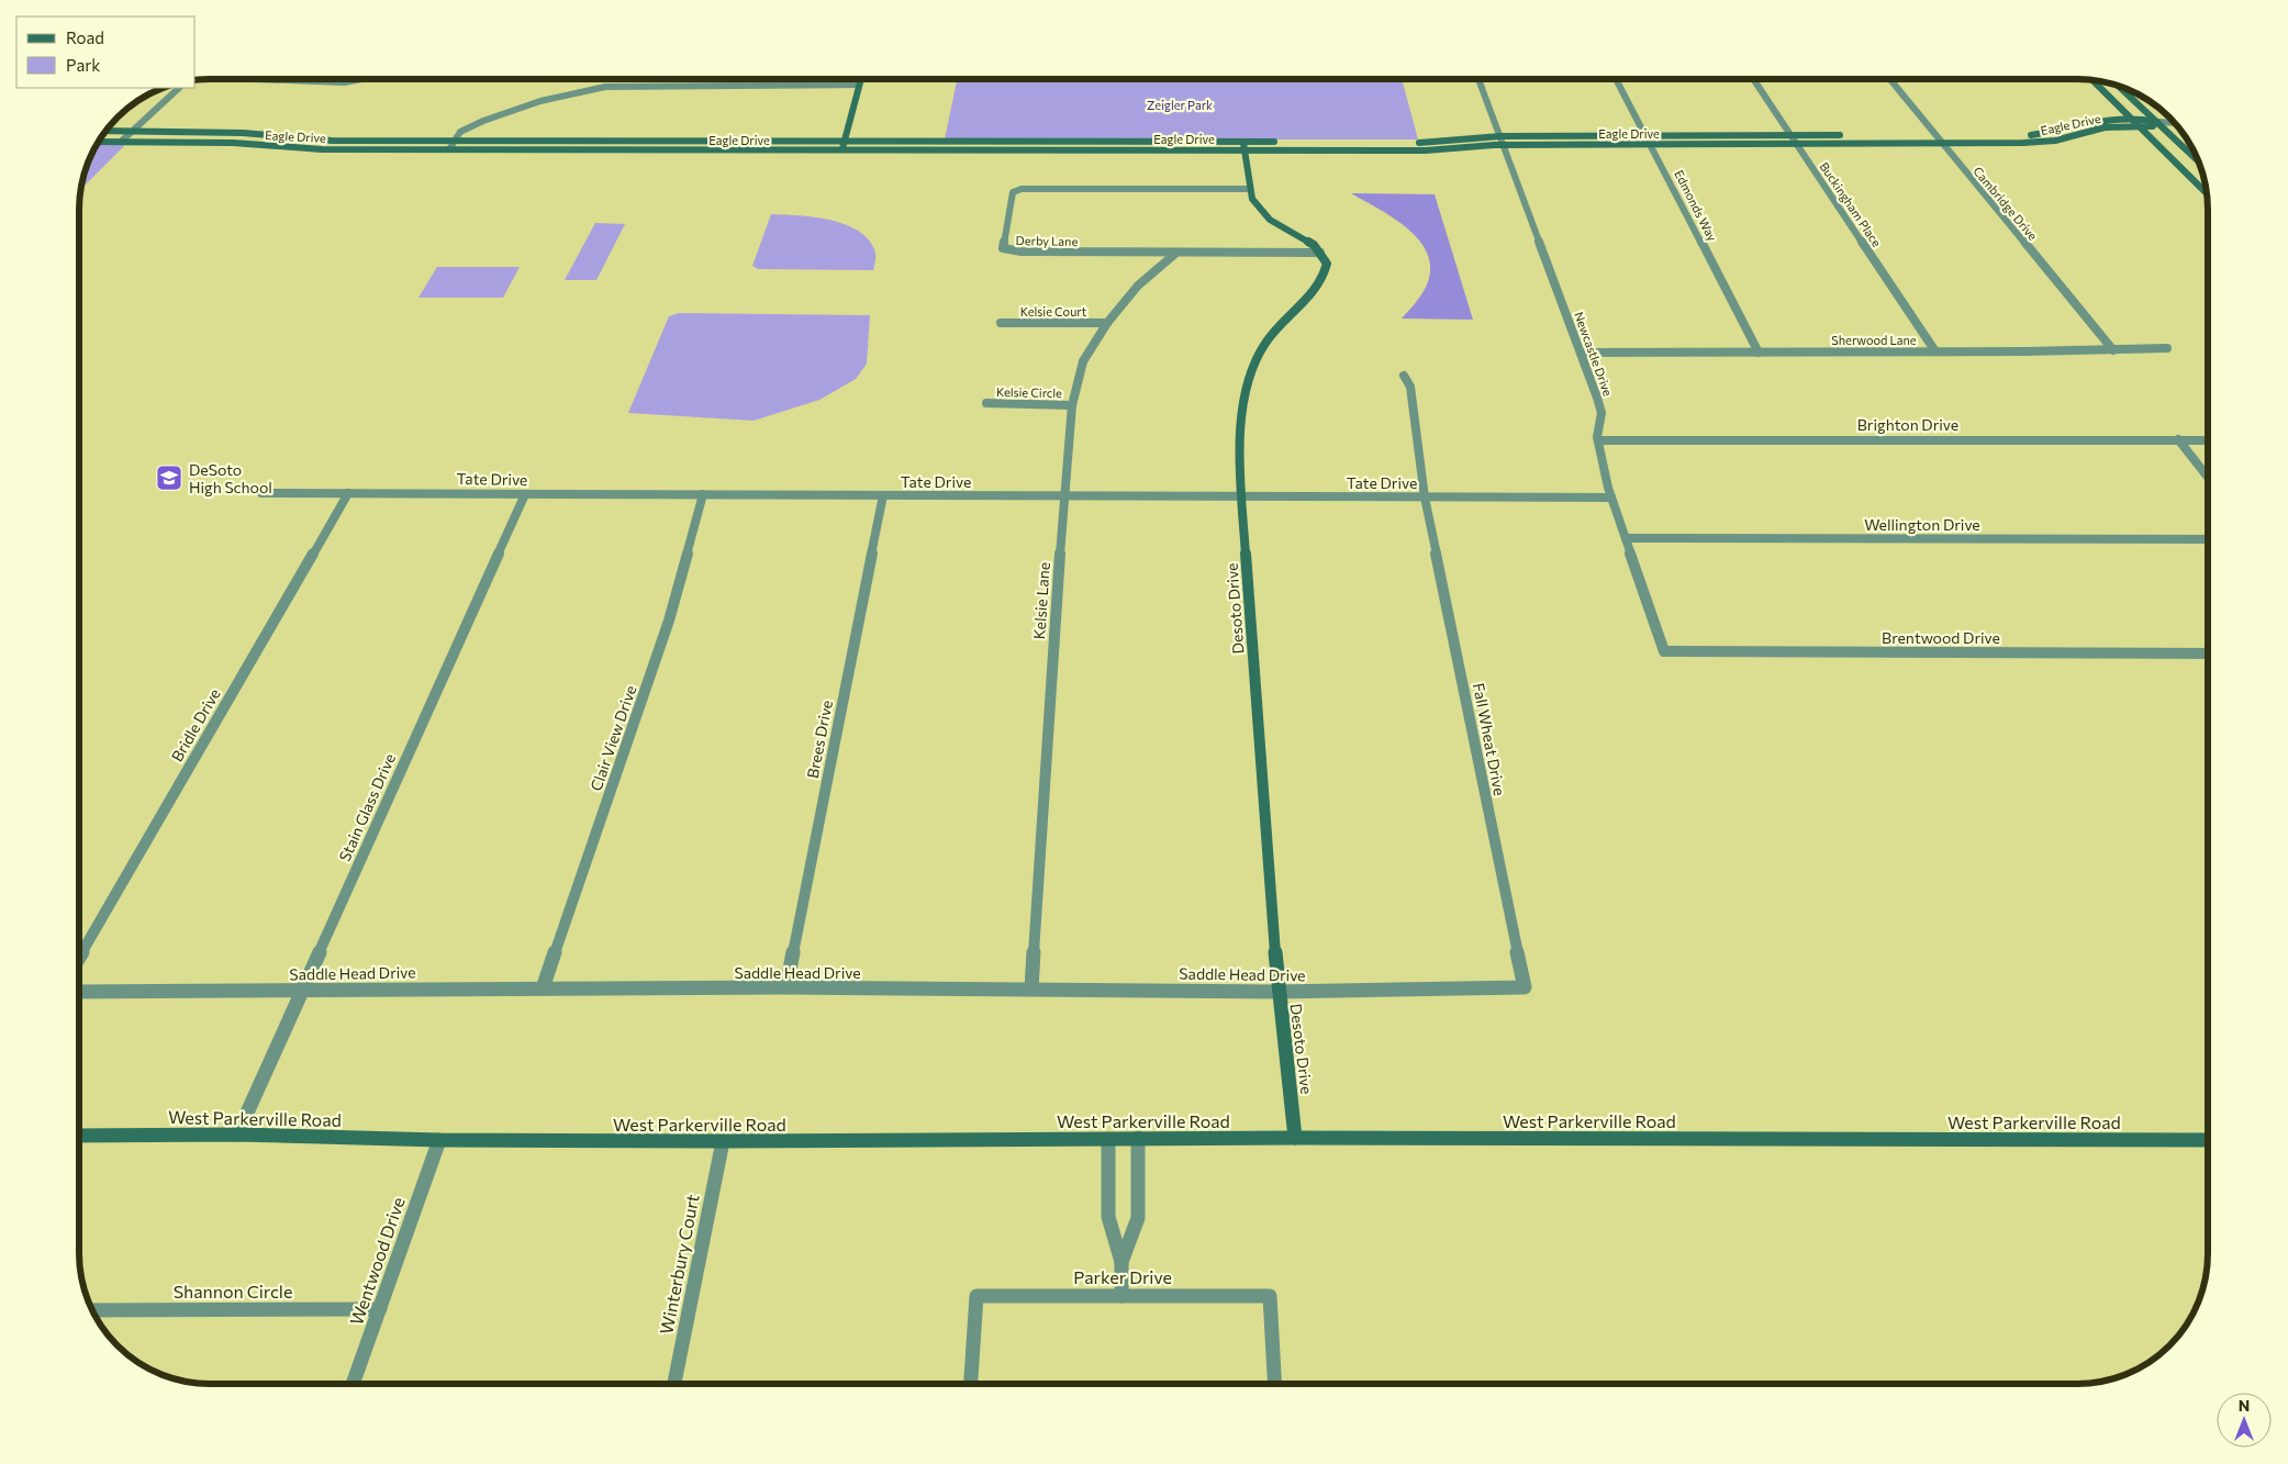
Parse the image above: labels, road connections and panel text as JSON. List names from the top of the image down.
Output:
{
  "streets": {
    "street": [
      "Eagle Drive",
      "Cambridge Drive",
      "Buckingham Place",
      "Edmonds Way",
      "Derby Lane",
      "Kelsie Court",
      "Sherwood Lane",
      "Newcastle Drive",
      "Kelsie Circle",
      "Brighton Drive",
      "Tate Drive",
      "Wellington Drive",
      "Kelsie Lane",
      "Desoto Drive",
      "Brentwood Drive",
      "Bridle Drive",
      "Clair View Drive",
      "Brees Drive",
      "Fall Wheat Drive",
      "Stain Glass Drive",
      "Saddle Head Drive",
      "West Parkerville Road",
      "Wentwood Drive",
      "Winterbury Court",
      "Parker Drive",
      "Shannon Circle"
    ]
  },
  "crossings": [
    ["Eagle Drive", "Cambridge Drive"],
    ["Eagle Drive", "Buckingham Place"],
    ["Eagle Drive", "Edmonds Way"],
    ["Eagle Drive", "Newcastle Drive"],
    ["Cambridge Drive", "Sherwood Lane"],
    ["Buckingham Place", "Sherwood Lane"],
    ["Edmonds Way", "Sherwood Lane"],
    ["Derby Lane", "Kelsie Lane"],
    ["Derby Lane", "Desoto Drive"],
    ["Kelsie Court", "Kelsie Lane"],
    ["Sherwood Lane", "Newcastle Drive"],
    ["Newcastle Drive", "Brighton Drive"],
    ["Newcastle Drive", "Tate Drive"],
    ["Newcastle Drive", "Wellington Drive"],
    ["Newcastle Drive", "Brentwood Drive"],
    ["Kelsie Circle", "Kelsie Lane"],
    ["Tate Drive", "Kelsie Lane"],
    ["Tate Drive", "Desoto Drive"],
    ["Tate Drive", "Bridle Drive"],
    ["Tate Drive", "Clair View Drive"],
    ["Tate Drive", "Brees Drive"],
    ["Tate Drive", "Fall Wheat Drive"],
    ["Tate Drive", "Stain Glass Drive"],
    ["Kelsie Lane", "Saddle Head Drive"],
    ["Desoto Drive", "Saddle Head Drive"],
    ["Desoto Drive", "West Parkerville Road"],
    ["Clair View Drive", "Saddle Head Drive"],
    ["Brees Drive", "Saddle Head Drive"],
    ["Fall Wheat Drive", "Saddle Head Drive"],
    ["Stain Glass Drive", "Saddle Head Drive"],
    ["Stain Glass Drive", "West Parkerville Road"],
    ["West Parkerville Road", "Wentwood Drive"],
    ["West Parkerville Road", "Winterbury Court"],
    ["Wentwood Drive", "Shannon Circle"]
  ],
  "parks": ["Zeigler Park"],
  "places": {
    "school or university": ["DeSoto High School"]
  },
  "legend": ["Road", "Park"],
  "north": "top"
}
